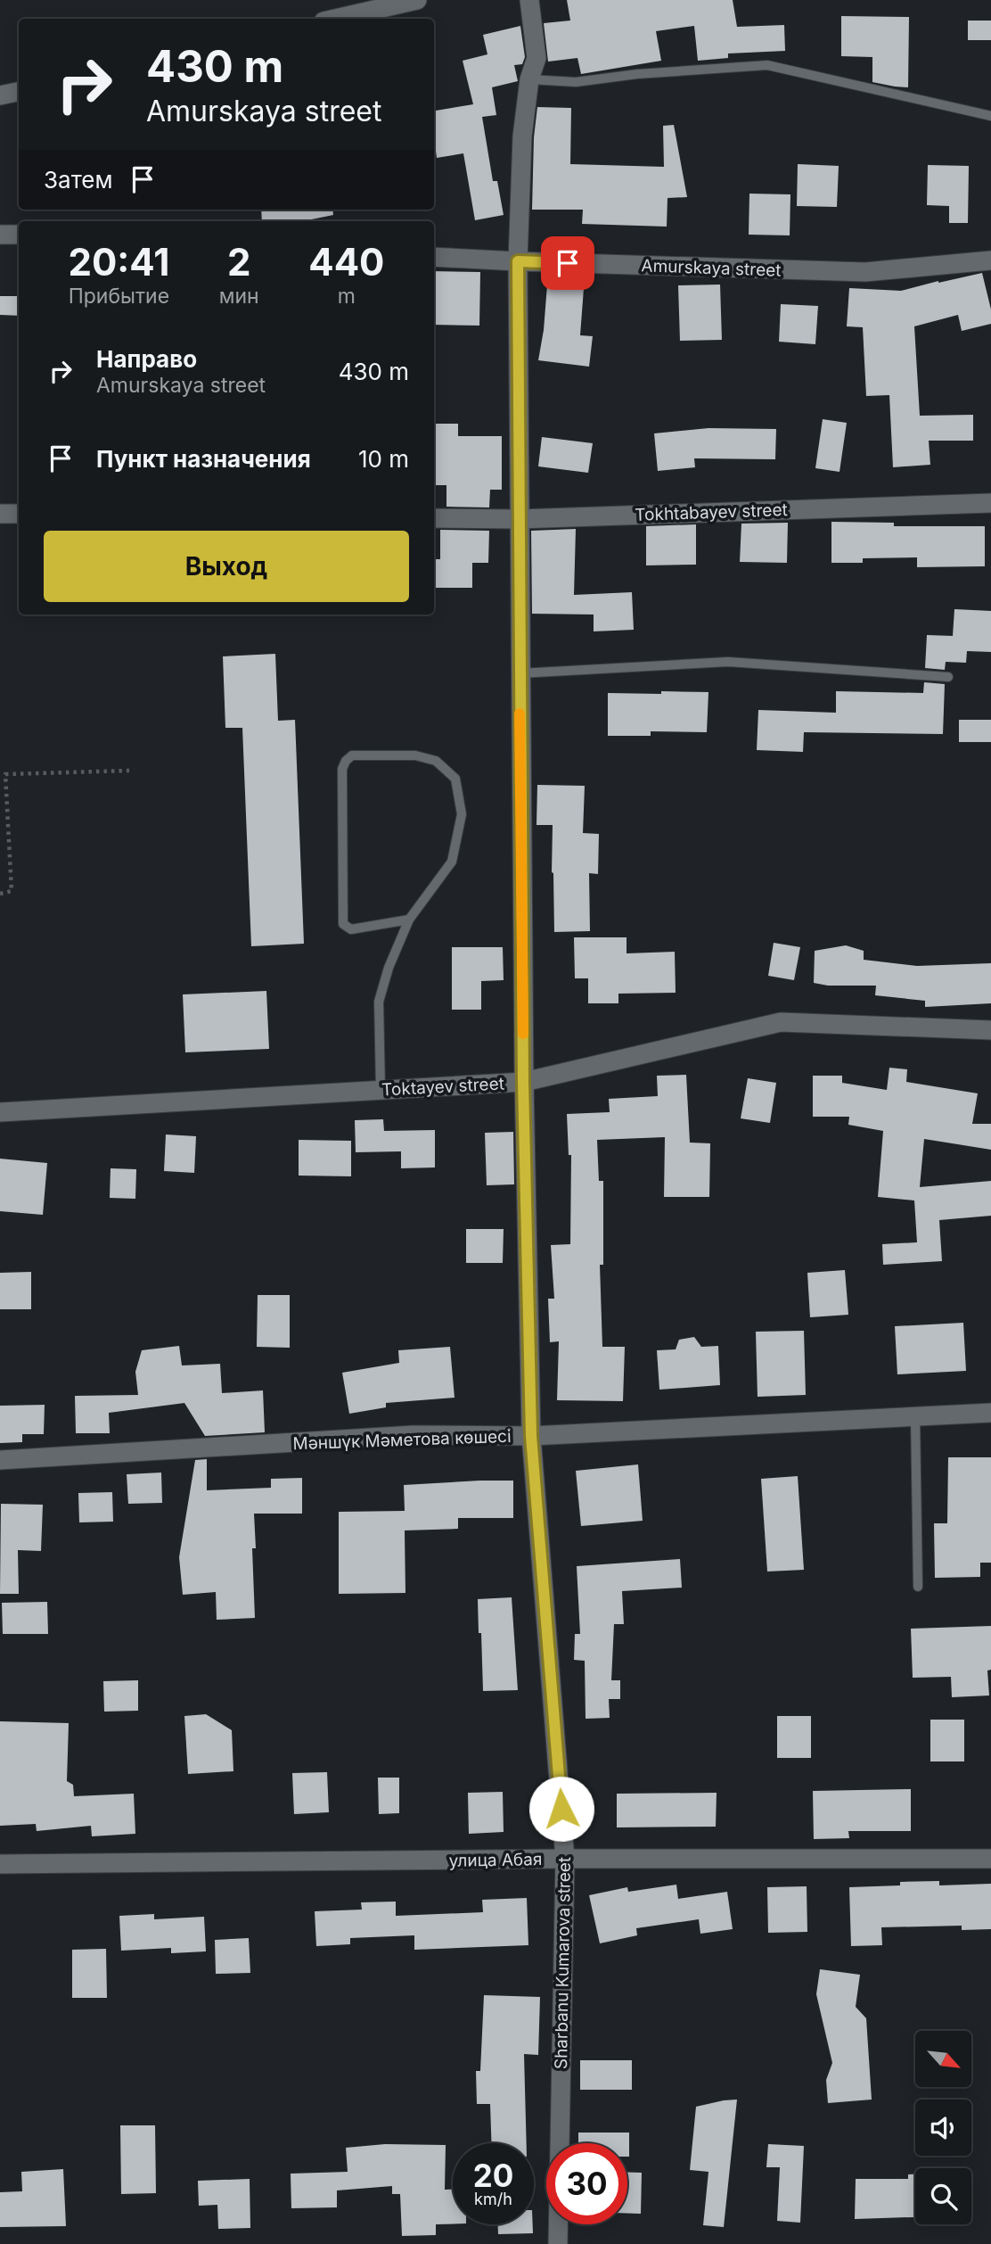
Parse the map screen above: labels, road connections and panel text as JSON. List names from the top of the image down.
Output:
{
  "streets": {
    "street": [
      "Amurskaya street",
      "Tokhtabayev street",
      "Toktayev street",
      "Мәншүк Мәметова көшесі",
      "улица Абая",
      "Sharbanu Kumarova street"
    ]
  },
  "crossings": [
    ["Amurskaya street", "Sharbanu Kumarova street"],
    ["Tokhtabayev street", "Sharbanu Kumarova street"],
    ["Toktayev street", "Sharbanu Kumarova street"],
    ["Мәншүк Мәметова көшесі", "Sharbanu Kumarova street"],
    ["улица Абая", "Sharbanu Kumarova street"]
  ],
  "north": "bottom right",
  "page": {
    "turn": ["430 m", "Amurskaya street"],
    "then": "Затем",
    "eta": [
      "20:41",
      "Прибытие",
      "2",
      "мин",
      "440",
      "m"
    ],
    "list": [
      {
        "name": "Направо",
        "note": "Amurskaya street",
        "value": "430 m"
      },
      {
        "name": "Пункт назначения",
        "value": "10 m"
      }
    ],
    "buttons": "Выход",
    "speed": "20 km/h",
    "limit": "30"
  }
}
